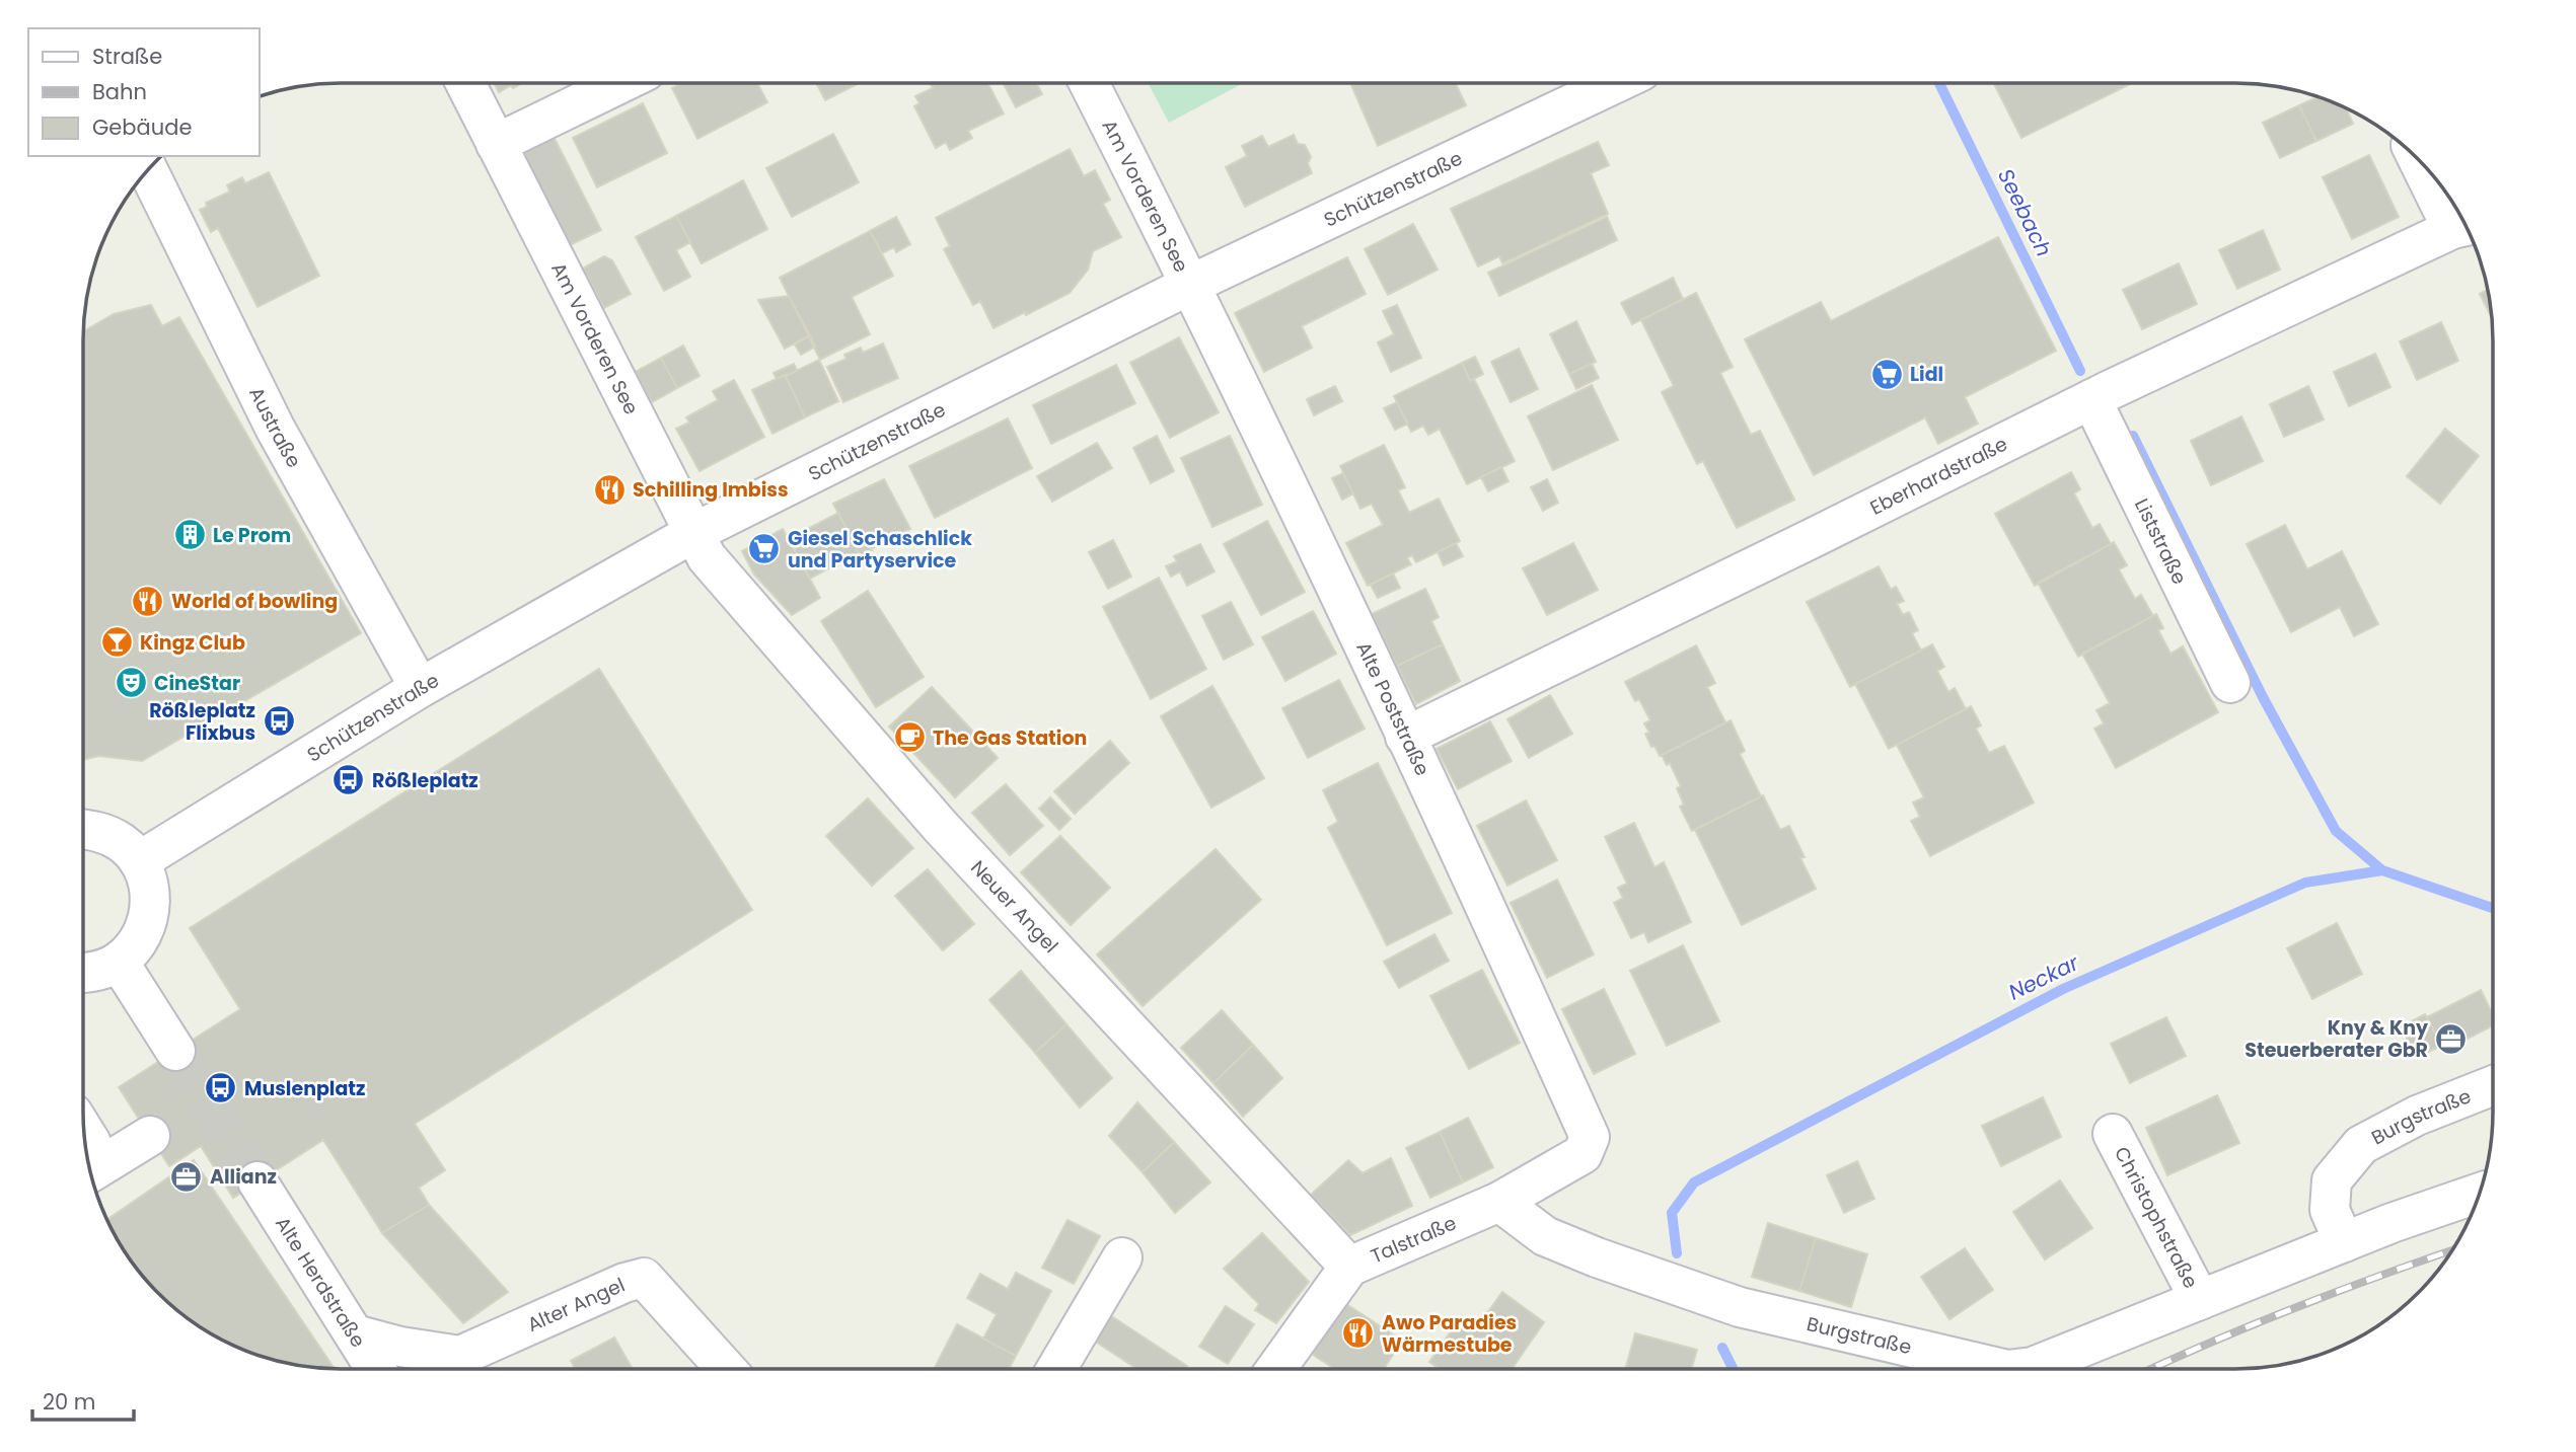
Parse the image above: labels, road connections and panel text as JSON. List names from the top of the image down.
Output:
{
  "streets": {
    "street": [
      "Schützenstraße",
      "Am Vorderen See",
      "Austraße",
      "Eberhardstraße",
      "Liststraße",
      "Alte Poststraße",
      "Neuer Angel",
      "Burgstraße",
      "Christophstraße",
      "Talstraße",
      "Alte Herdstraße",
      "Alter Angel"
    ]
  },
  "crossings": [
    ["Schützenstraße", "Am Vorderen See"],
    ["Schützenstraße", "Austraße"],
    ["Schützenstraße", "Alte Poststraße"],
    ["Schützenstraße", "Neuer Angel"],
    ["Am Vorderen See", "Alte Poststraße"],
    ["Am Vorderen See", "Neuer Angel"],
    ["Eberhardstraße", "Liststraße"],
    ["Eberhardstraße", "Alte Poststraße"],
    ["Alte Poststraße", "Talstraße"],
    ["Neuer Angel", "Talstraße"],
    ["Burgstraße", "Christophstraße"],
    ["Burgstraße", "Talstraße"],
    ["Alte Herdstraße", "Alter Angel"]
  ],
  "water": ["Seebach", "Neckar"],
  "places": {
    "supermarket": ["Lidl", "Giesel Schaschlick und Partyservice"],
    "restaurant": ["Schilling Imbiss", "World of bowling", "Awo Paradies Wärmestube"],
    "building": ["Le Prom"],
    "bar": ["Kingz Club"],
    "theatre": ["CineStar"],
    "bus stop": ["Rößleplatz Flixbus", "Rößleplatz", "Muslenplatz"],
    "cafe": ["The Gas Station"],
    "office": ["Kny & Kny Steuerberater GbR", "Allianz"]
  },
  "legend": ["Straße", "Bahn", "Gebäude"],
  "scale_bar": "20 m"
}
